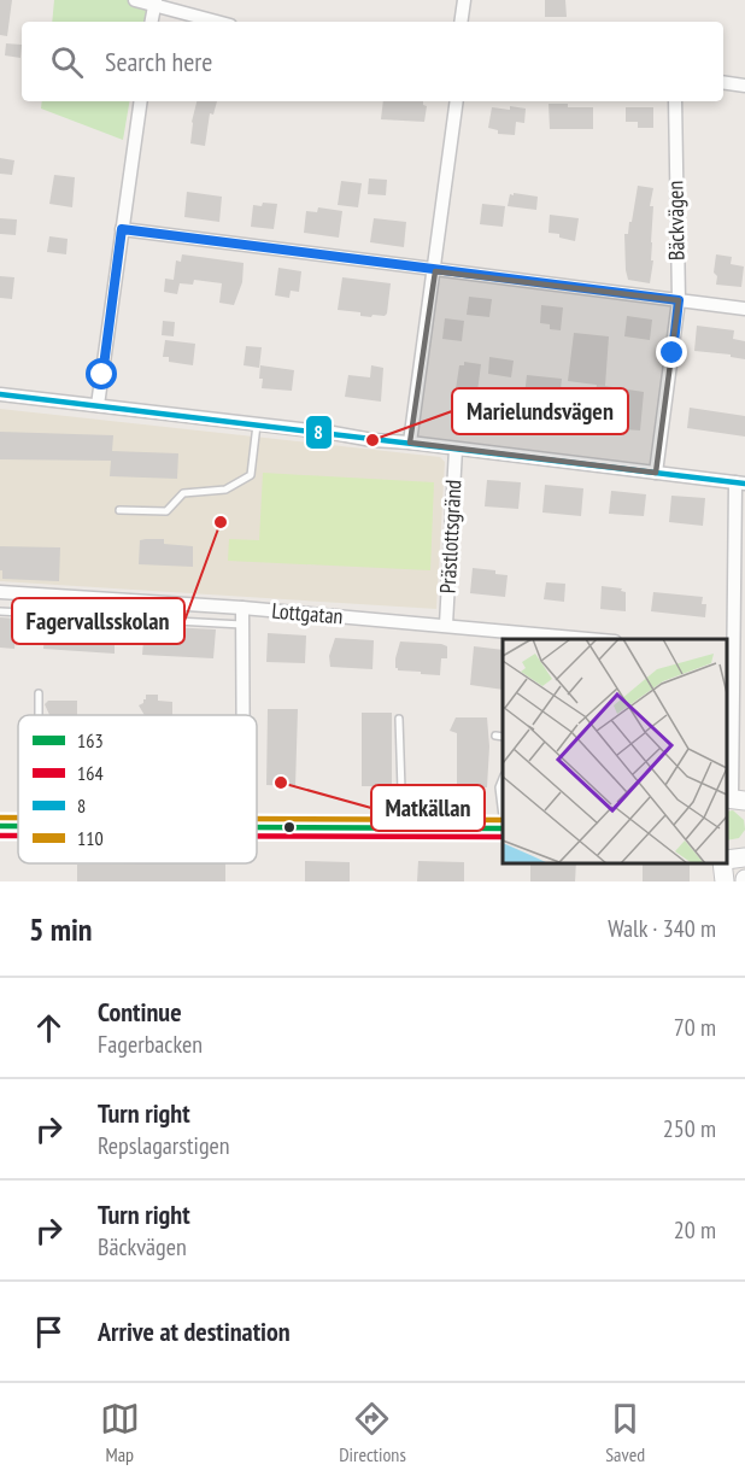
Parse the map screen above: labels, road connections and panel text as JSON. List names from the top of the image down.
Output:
{
  "streets": {
    "street": ["Bäckvägen", "Prästlottsgränd", "Lottgatan"]
  },
  "crossings": [
    ["Prästlottsgränd", "Lottgatan"]
  ],
  "places": ["Marielundsvägen", "Fagervallsskolan", "Matkällan"],
  "lines": [
    "transit line 8",
    "transit line 110",
    "transit line 163",
    "transit line 164"
  ],
  "legend": [
    "163",
    "164",
    "8",
    "110"
  ],
  "page": {
    "search": "Search here",
    "heading": ["5 min", "Walk · 340 m"],
    "list": [
      ["Continue", "Fagerbacken", "70 m"],
      ["Turn right", "Repslagarstigen", "250 m"],
      ["Turn right", "Bäckvägen", "20 m"],
      "Arrive at destination"
    ],
    "nav": ["Map", "Directions", "Saved"]
  }
}
